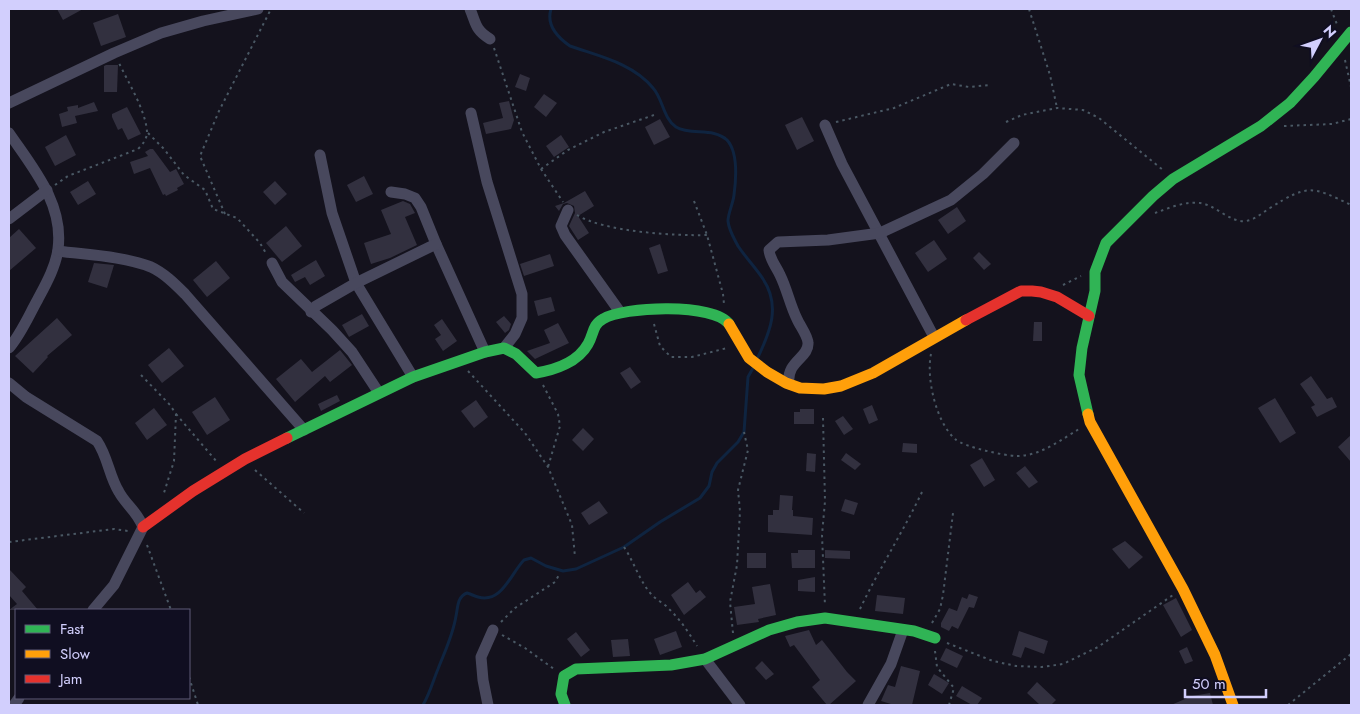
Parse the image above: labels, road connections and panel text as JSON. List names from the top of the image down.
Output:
{
  "legend": ["Fast", "Slow", "Jam"],
  "scale_bar": "50 m",
  "north": "top right"
}
